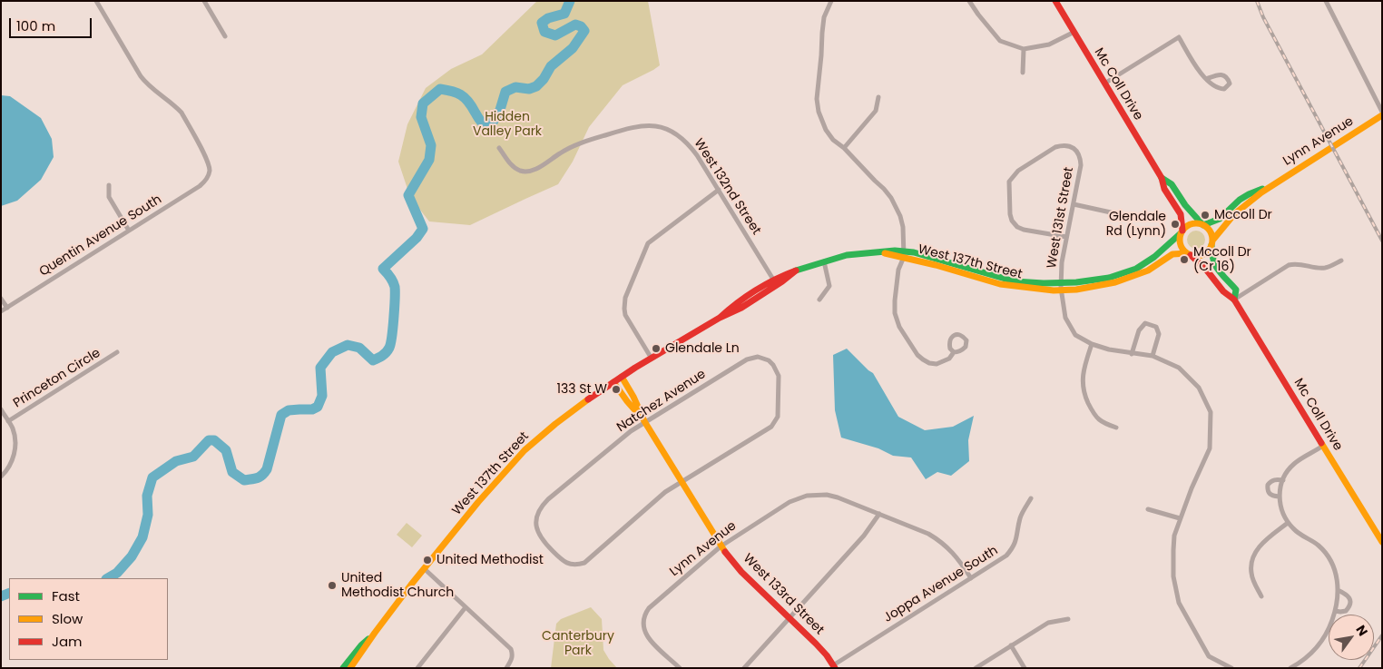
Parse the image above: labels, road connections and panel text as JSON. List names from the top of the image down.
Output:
{
  "streets": {
    "main road": [
      "Mc Coll Drive",
      "Lynn Avenue",
      "West 137th Street",
      "West 133rd Street"
    ],
    "street": [
      "West 132nd Street",
      "West 131st Street",
      "Quentin Avenue South",
      "Princeton Circle",
      "Natchez Avenue",
      "Joppa Avenue South"
    ]
  },
  "crossings": [
    ["Mc Coll Drive", "Lynn Avenue"],
    ["Lynn Avenue", "West 133rd Street"],
    ["West 132nd Street", "West 137th Street"],
    ["West 131st Street", "West 137th Street"],
    ["West 137th Street", "West 133rd Street"],
    ["Natchez Avenue", "West 133rd Street"],
    ["Joppa Avenue South", "West 133rd Street"]
  ],
  "parks": ["Hidden Valley Park", "Canterbury Park"],
  "places": [
    "Mccoll Dr",
    "Glendale Rd (Lynn)",
    "Mccoll Dr (Cr 16)",
    "Glendale Ln",
    "133 St W",
    "United Methodist",
    "United Methodist Church"
  ],
  "legend": ["Fast", "Slow", "Jam"],
  "scale_bar": "100 m",
  "north": "top right"
}
